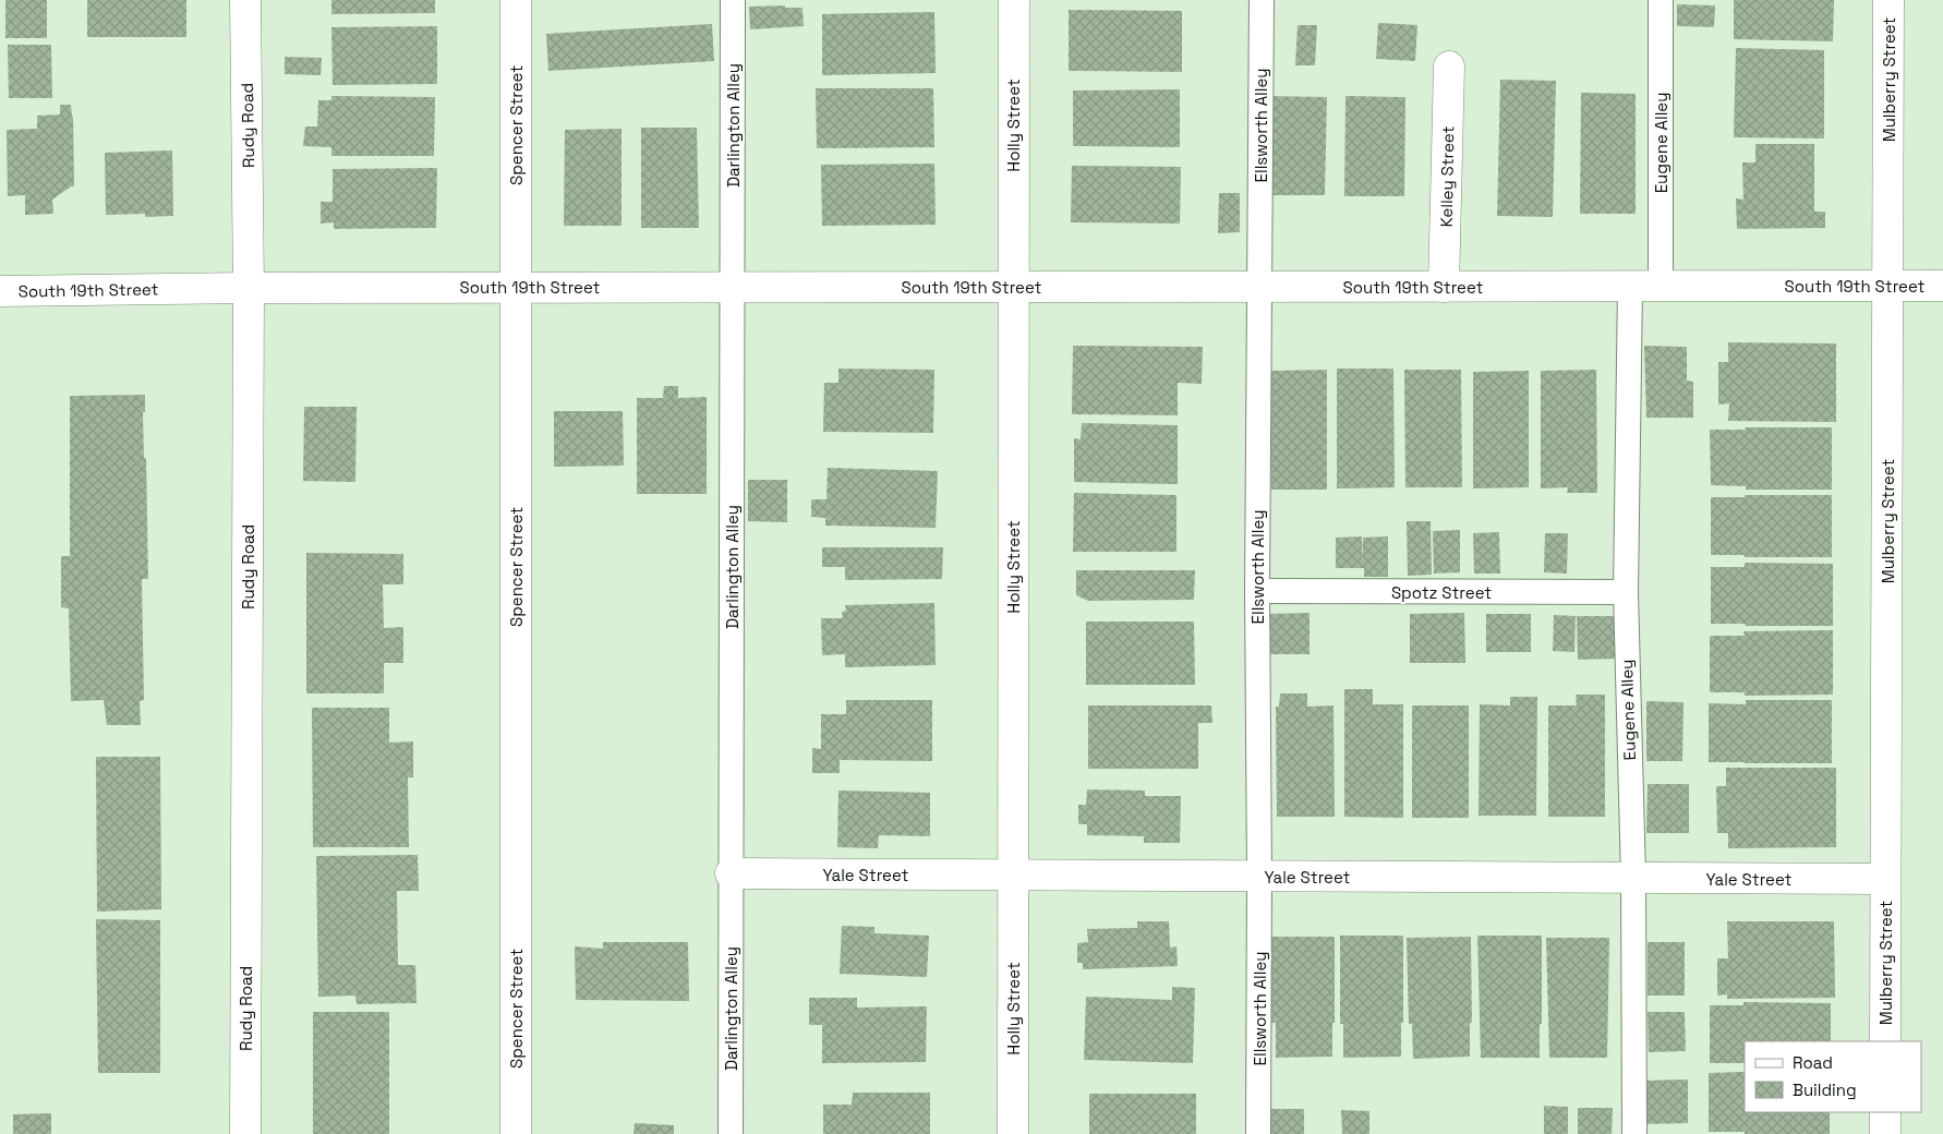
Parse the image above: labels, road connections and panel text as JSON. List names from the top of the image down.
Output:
{
  "streets": {
    "street": [
      "Mulberry Street",
      "Rudy Road",
      "Spencer Street",
      "Holly Street",
      "Kelley Street",
      "South 19th Street",
      "Yale Street"
    ],
    "lane": [
      "Darlington Alley",
      "Ellsworth Alley",
      "Eugene Alley",
      "Spotz Street"
    ]
  },
  "crossings": [
    ["Mulberry Street", "South 19th Street"],
    ["Mulberry Street", "Yale Street"],
    ["Rudy Road", "South 19th Street"],
    ["Spencer Street", "South 19th Street"],
    ["Darlington Alley", "South 19th Street"],
    ["Darlington Alley", "Yale Street"],
    ["Holly Street", "South 19th Street"],
    ["Holly Street", "Yale Street"],
    ["Ellsworth Alley", "South 19th Street"],
    ["Ellsworth Alley", "Spotz Street"],
    ["Ellsworth Alley", "Yale Street"],
    ["Eugene Alley", "South 19th Street"],
    ["Eugene Alley", "Spotz Street"],
    ["Eugene Alley", "Yale Street"],
    ["Kelley Street", "South 19th Street"]
  ],
  "legend": ["Road", "Building"]
}
